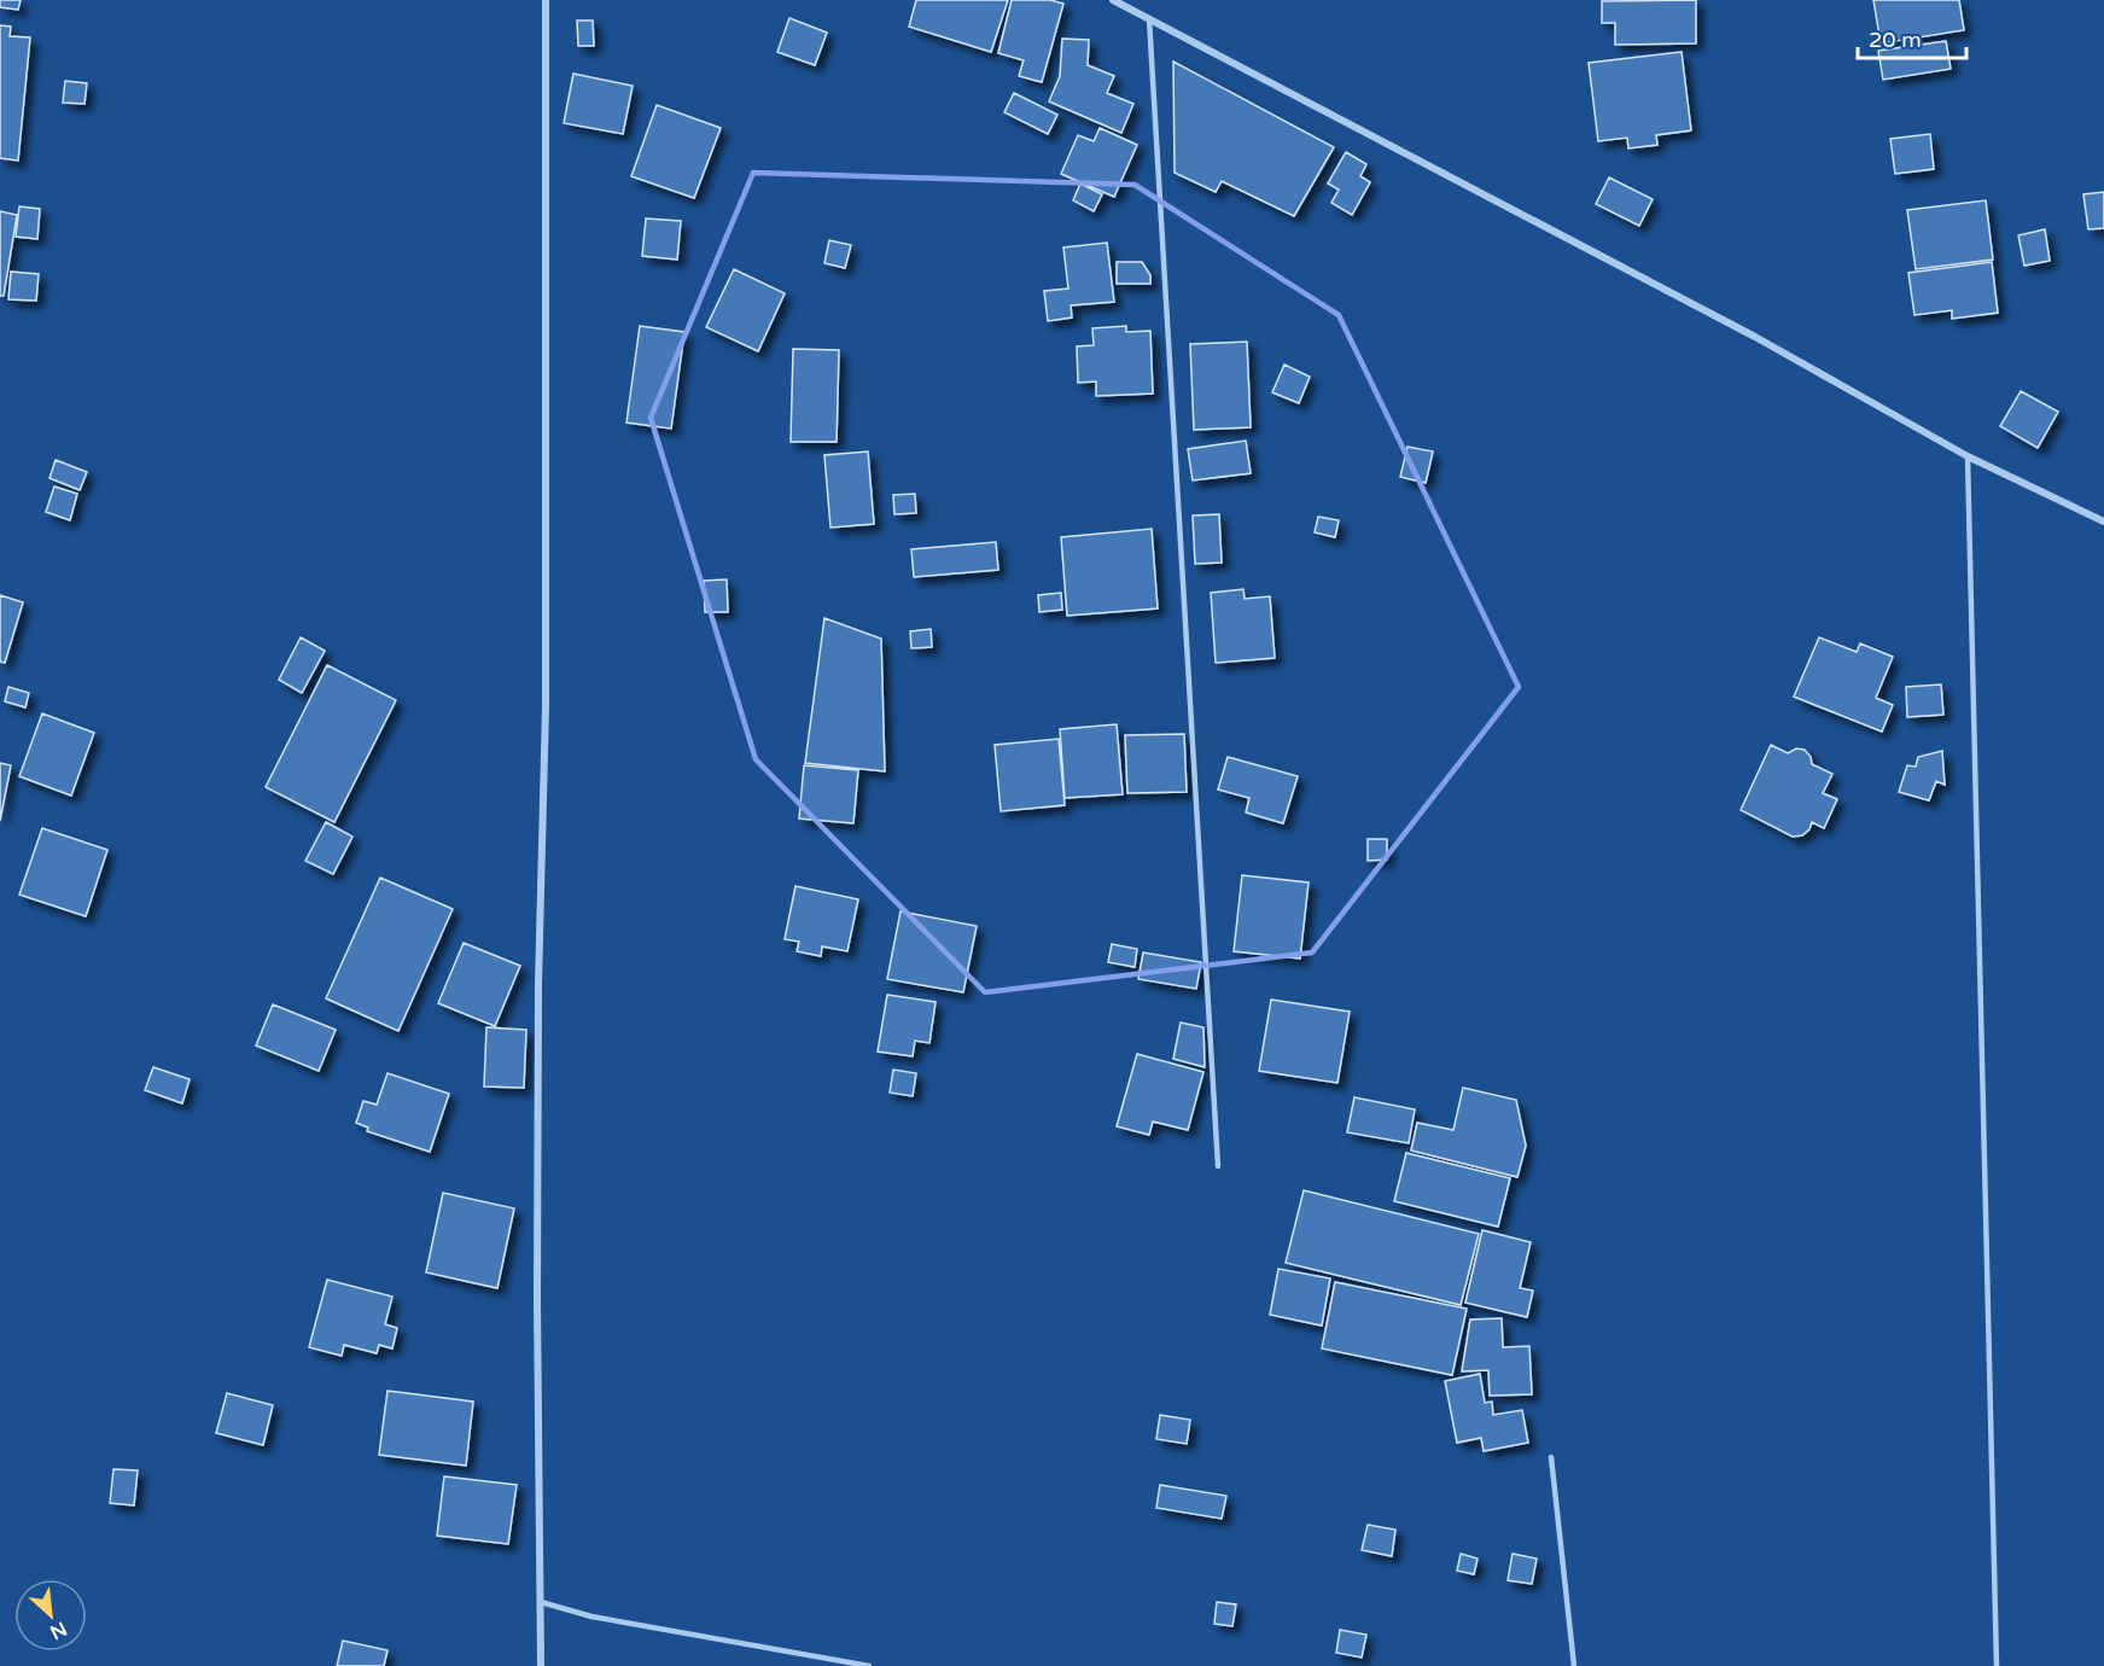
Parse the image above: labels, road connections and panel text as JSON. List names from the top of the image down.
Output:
{
  "scale_bar": "20 m",
  "north": "bottom right"
}
